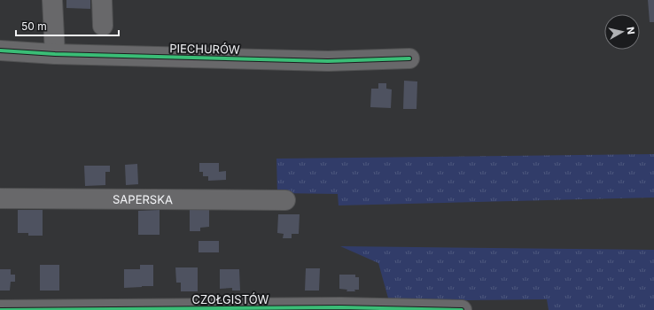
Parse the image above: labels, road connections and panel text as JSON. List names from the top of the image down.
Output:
{
  "streets": {
    "street": ["PIECHURÓW", "SAPERSKA", "CZOŁGISTÓW"]
  },
  "scale_bar": "50 m",
  "north": "right"
}
